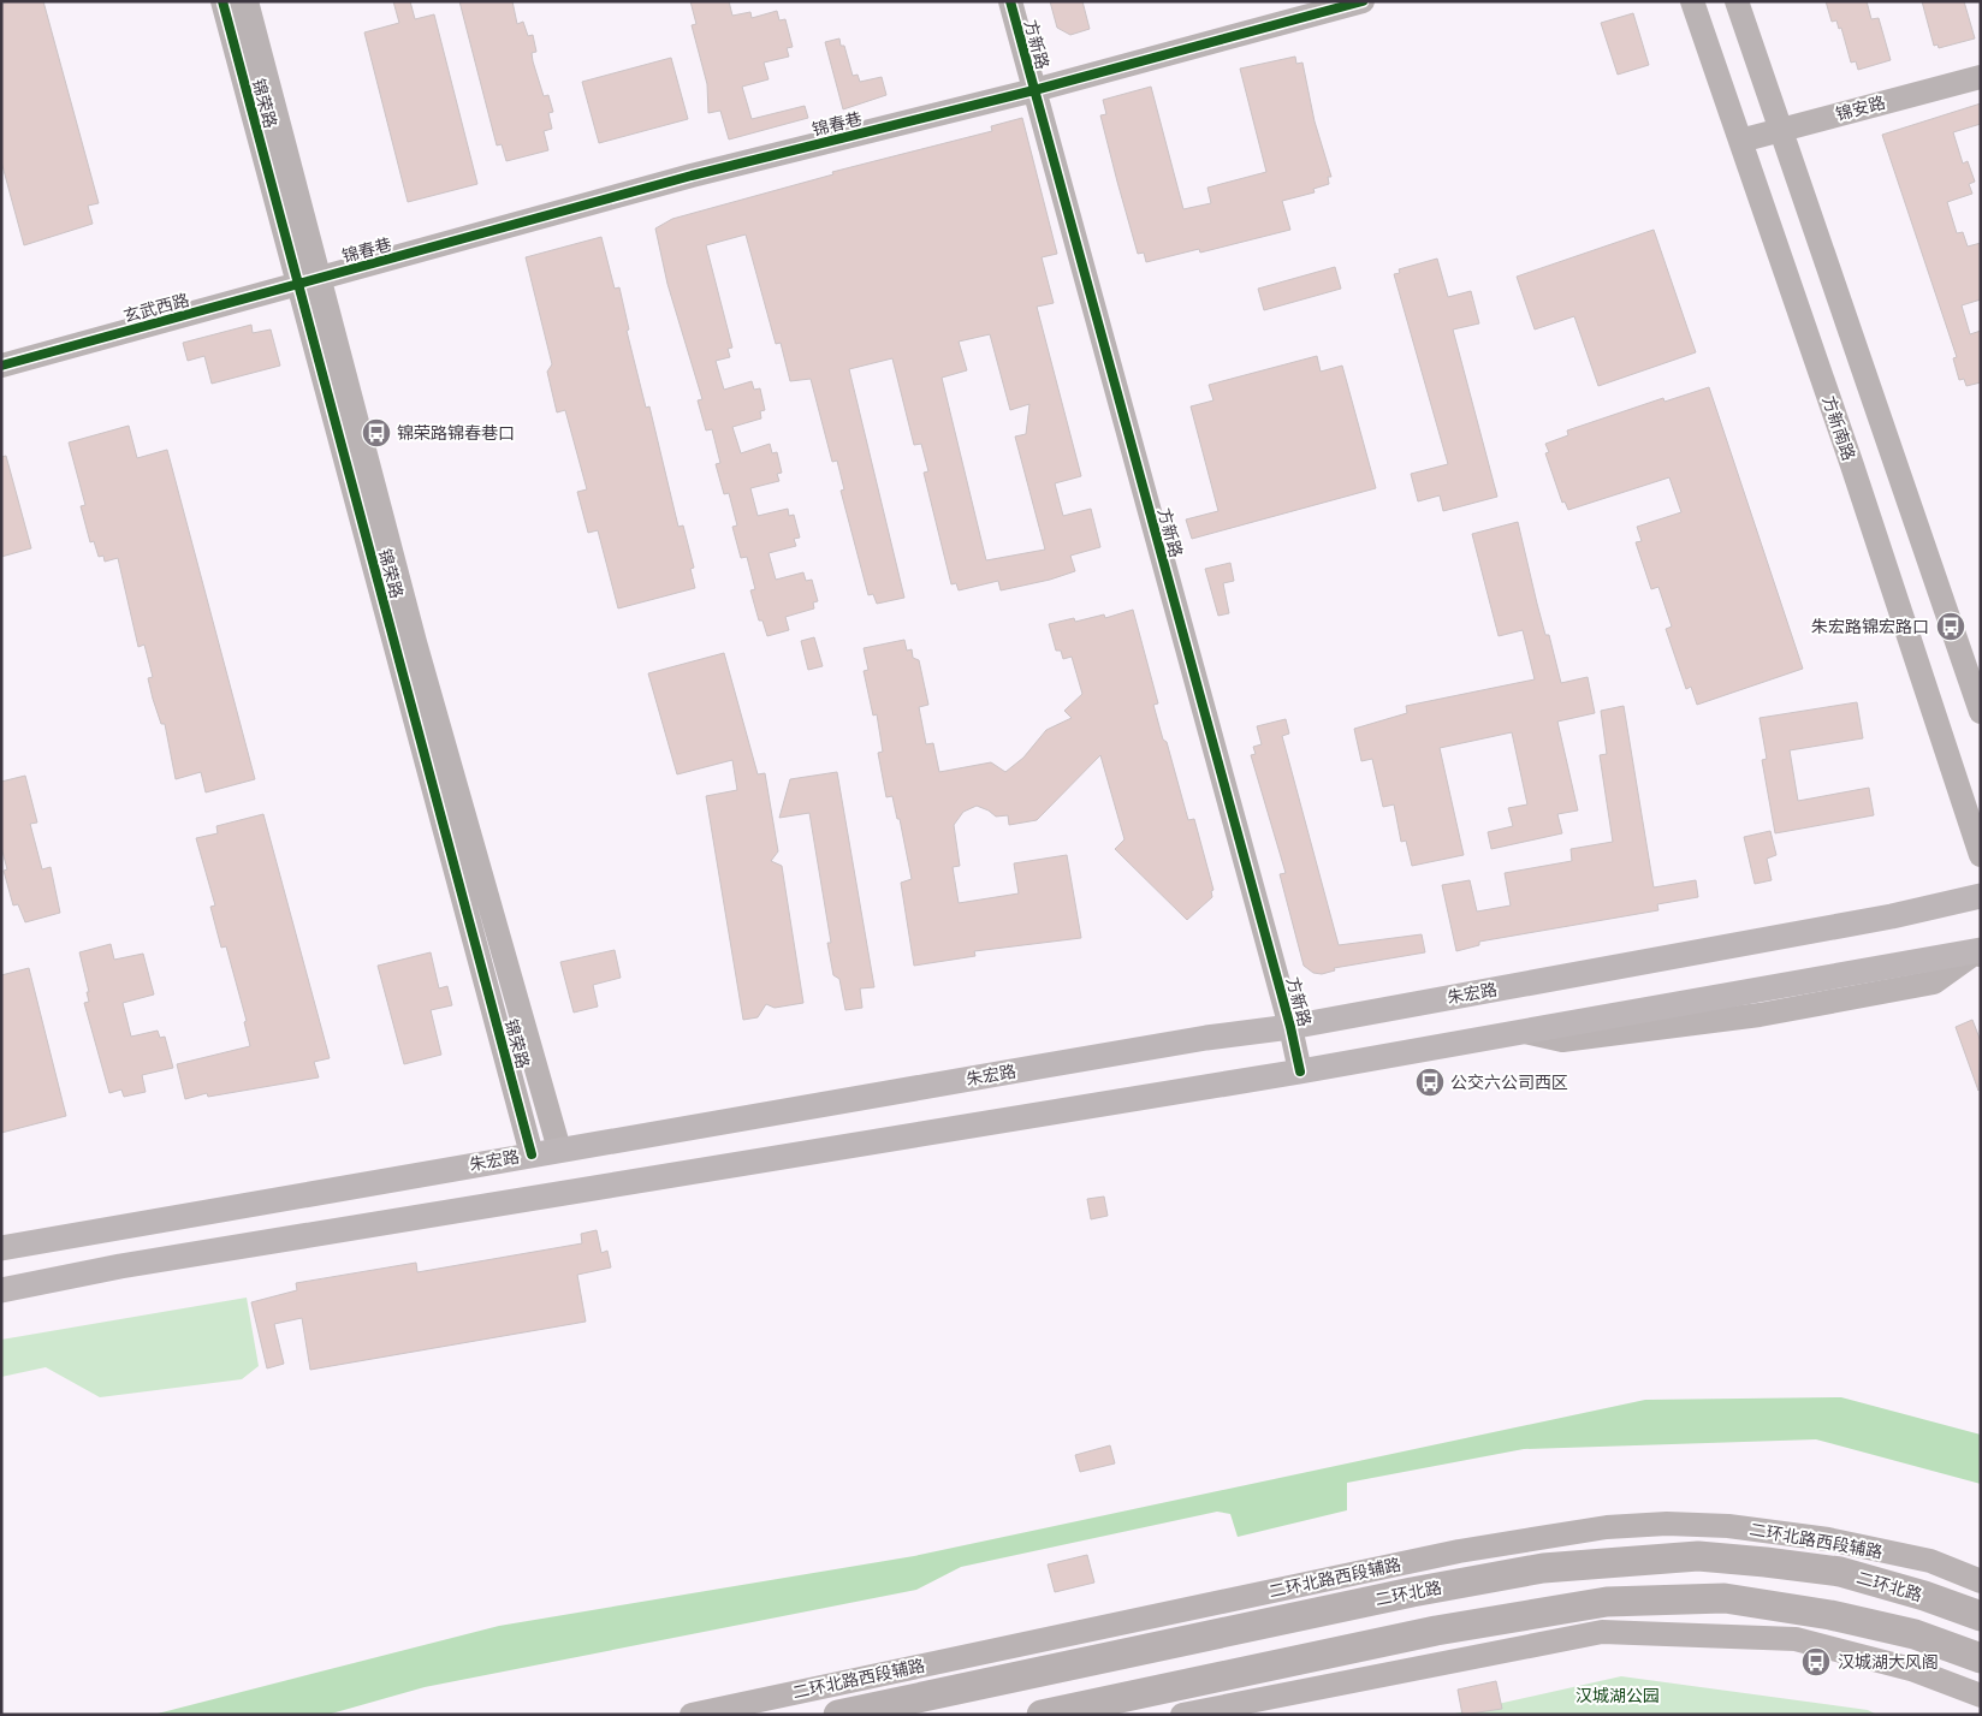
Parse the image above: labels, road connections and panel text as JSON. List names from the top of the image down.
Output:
{
  "streets": {
    "highway": ["二环北路"],
    "main road": ["朱宏路"],
    "street": [
      "方新路",
      "锦荣路",
      "锦安路",
      "锦春巷",
      "玄武西路",
      "方新南路",
      "二环北路西段辅路"
    ]
  },
  "crossings": [
    ["方新路", "锦春巷"],
    ["方新路", "朱宏路"],
    ["锦荣路", "锦春巷"],
    ["锦荣路", "玄武西路"],
    ["锦荣路", "朱宏路"],
    ["锦安路", "方新南路"],
    ["锦春巷", "玄武西路"]
  ],
  "parks": ["汉城湖公园"],
  "places": {
    "bus stop": [
      "锦荣路锦春巷口",
      "朱宏路锦宏路口",
      "公交六公司西区",
      "汉城湖大风阁"
    ]
  }
}
